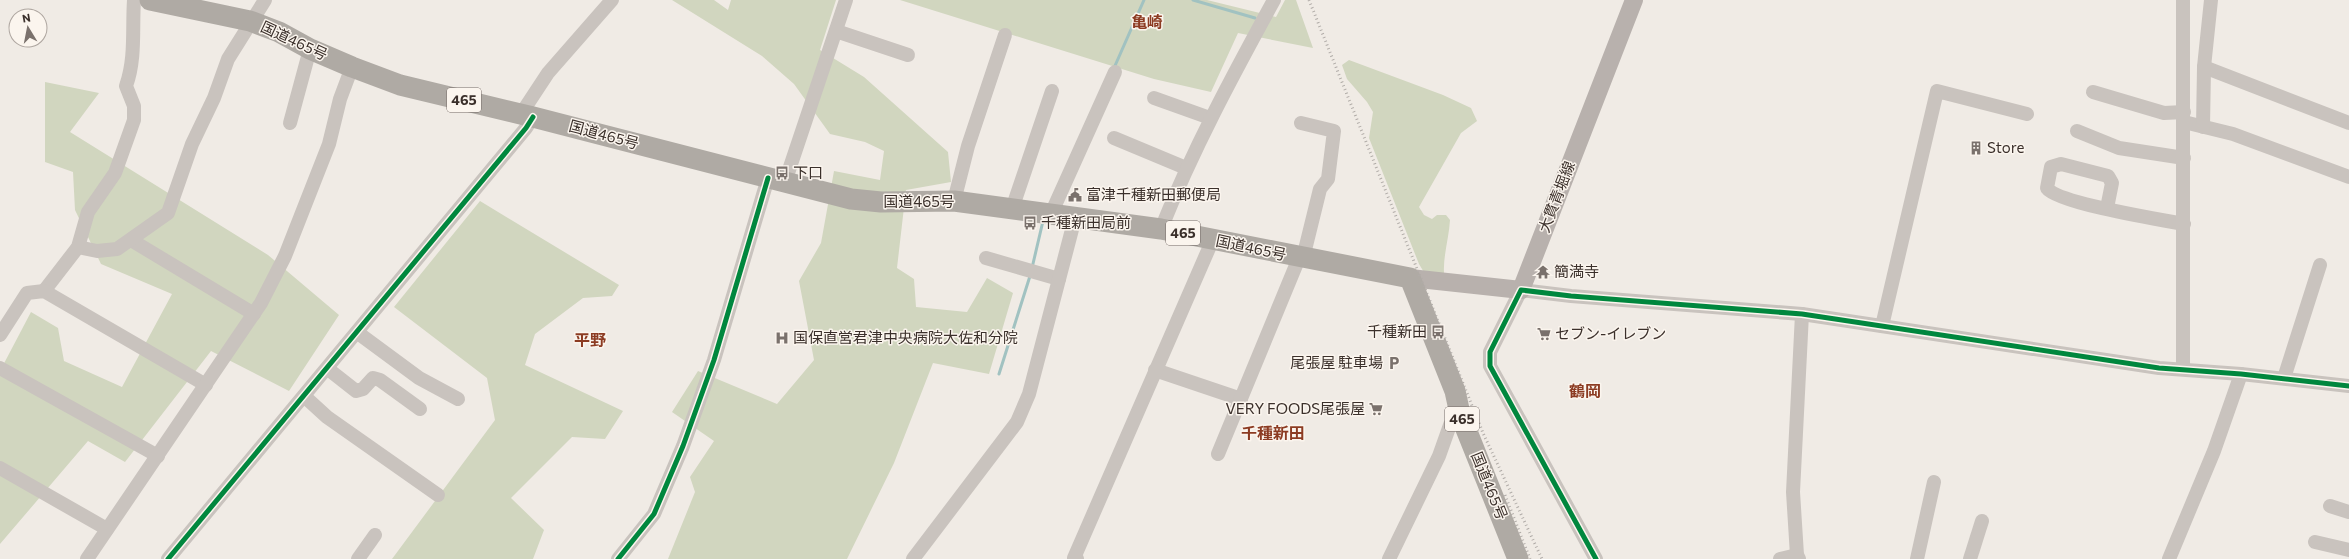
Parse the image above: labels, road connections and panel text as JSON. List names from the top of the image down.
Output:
{
  "streets": {
    "highway": ["国道465号", "465"],
    "main road": ["大貫青堀線"]
  },
  "districts": [
    "亀崎",
    "平野",
    "鶴岡",
    "千種新田"
  ],
  "places": {
    "building": ["Store"],
    "bus stop": ["下口", "千種新田局前", "千種新田"],
    "public building": ["富津千種新田郵便局"],
    "temple": ["簡満寺"],
    "supermarket": ["セブン-イレブン", "VERY FOODS尾張屋"],
    "hospital": ["国保直営君津中央病院大佐和分院"],
    "parking": ["尾張屋 駐車場"]
  },
  "north": "top"
}
